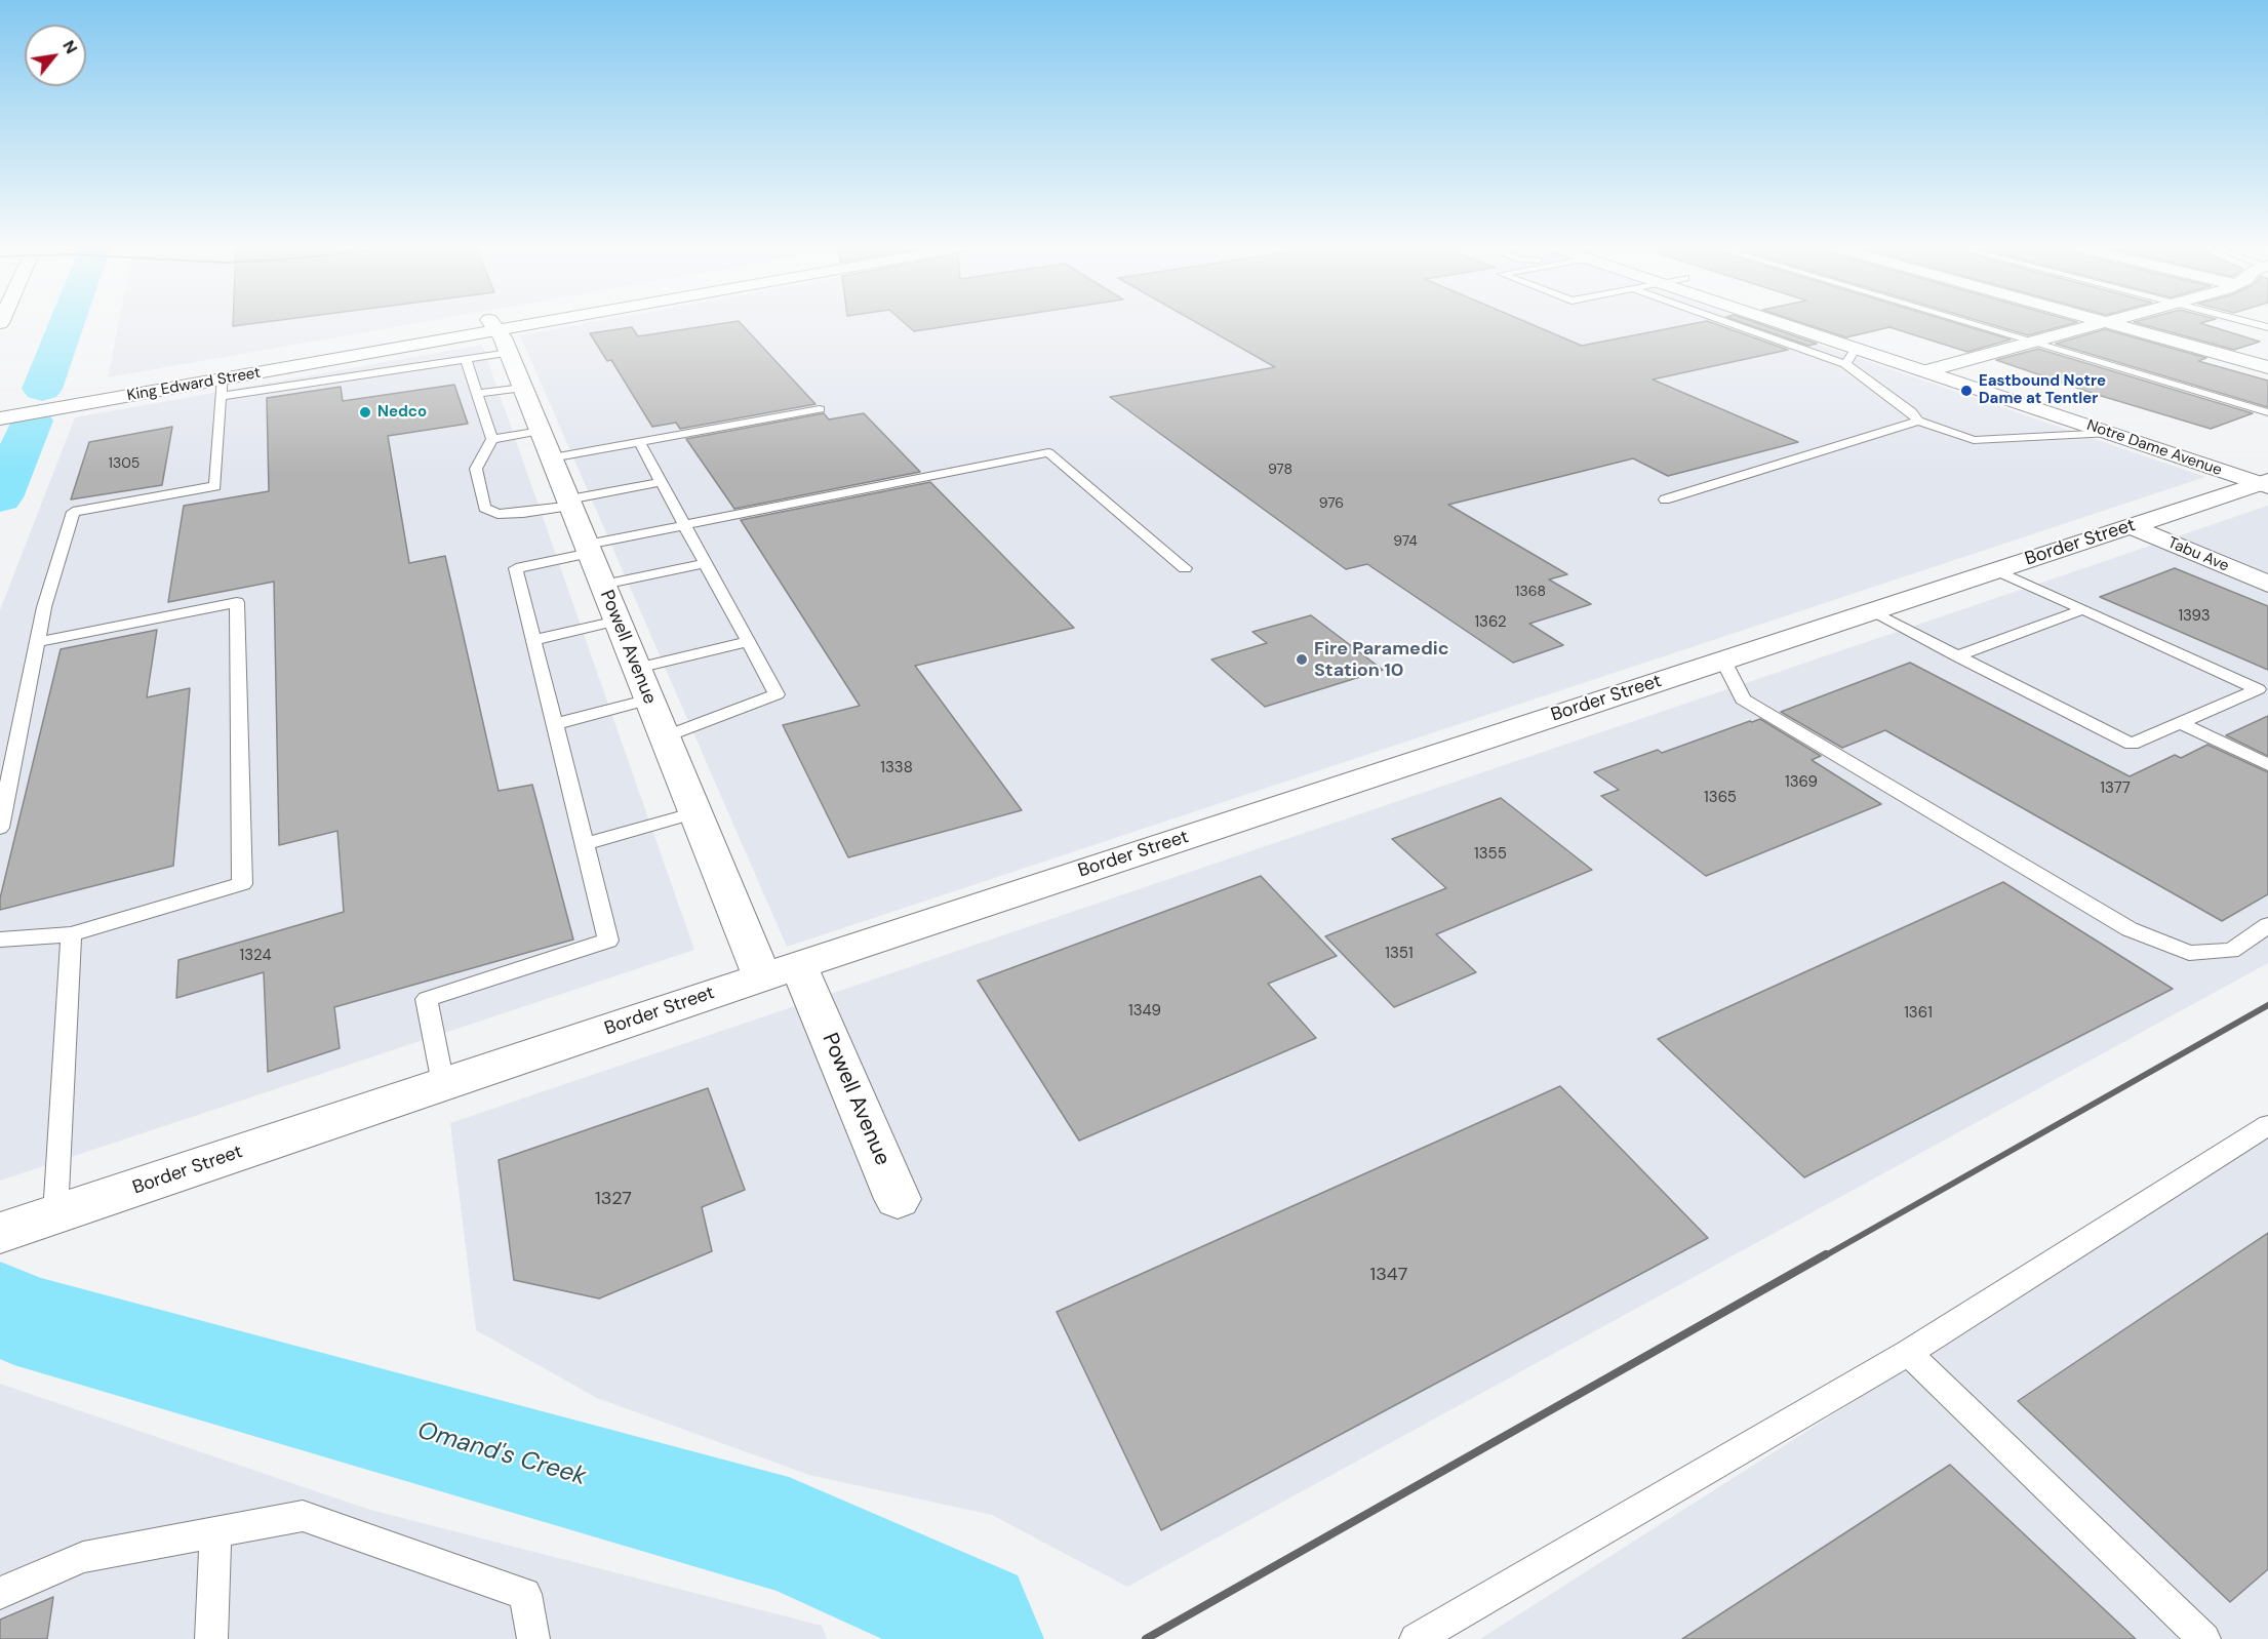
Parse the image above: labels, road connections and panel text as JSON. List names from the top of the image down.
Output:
{
  "streets": {
    "street": [
      "King Edward Street",
      "Notre Dame Avenue",
      "Border Street",
      "Tabu Ave",
      "Powell Avenue"
    ]
  },
  "crossings": [
    ["King Edward Street", "Powell Avenue"],
    ["Notre Dame Avenue", "Border Street"],
    ["Border Street", "Tabu Ave"],
    ["Border Street", "Powell Avenue"]
  ],
  "water": ["Omand's Creek"],
  "places": ["Eastbound Notre Dame at Tentler", "Nedco", "Fire Paramedic Station 10"],
  "house_numbers": [
    "1305",
    "978",
    "976",
    "974",
    "1368",
    "1393",
    "1362",
    "1338",
    "1369",
    "1377",
    "1365",
    "1355",
    "1351",
    "1324",
    "1349",
    "1361",
    "1327",
    "1347"
  ],
  "north": "top right"
}
